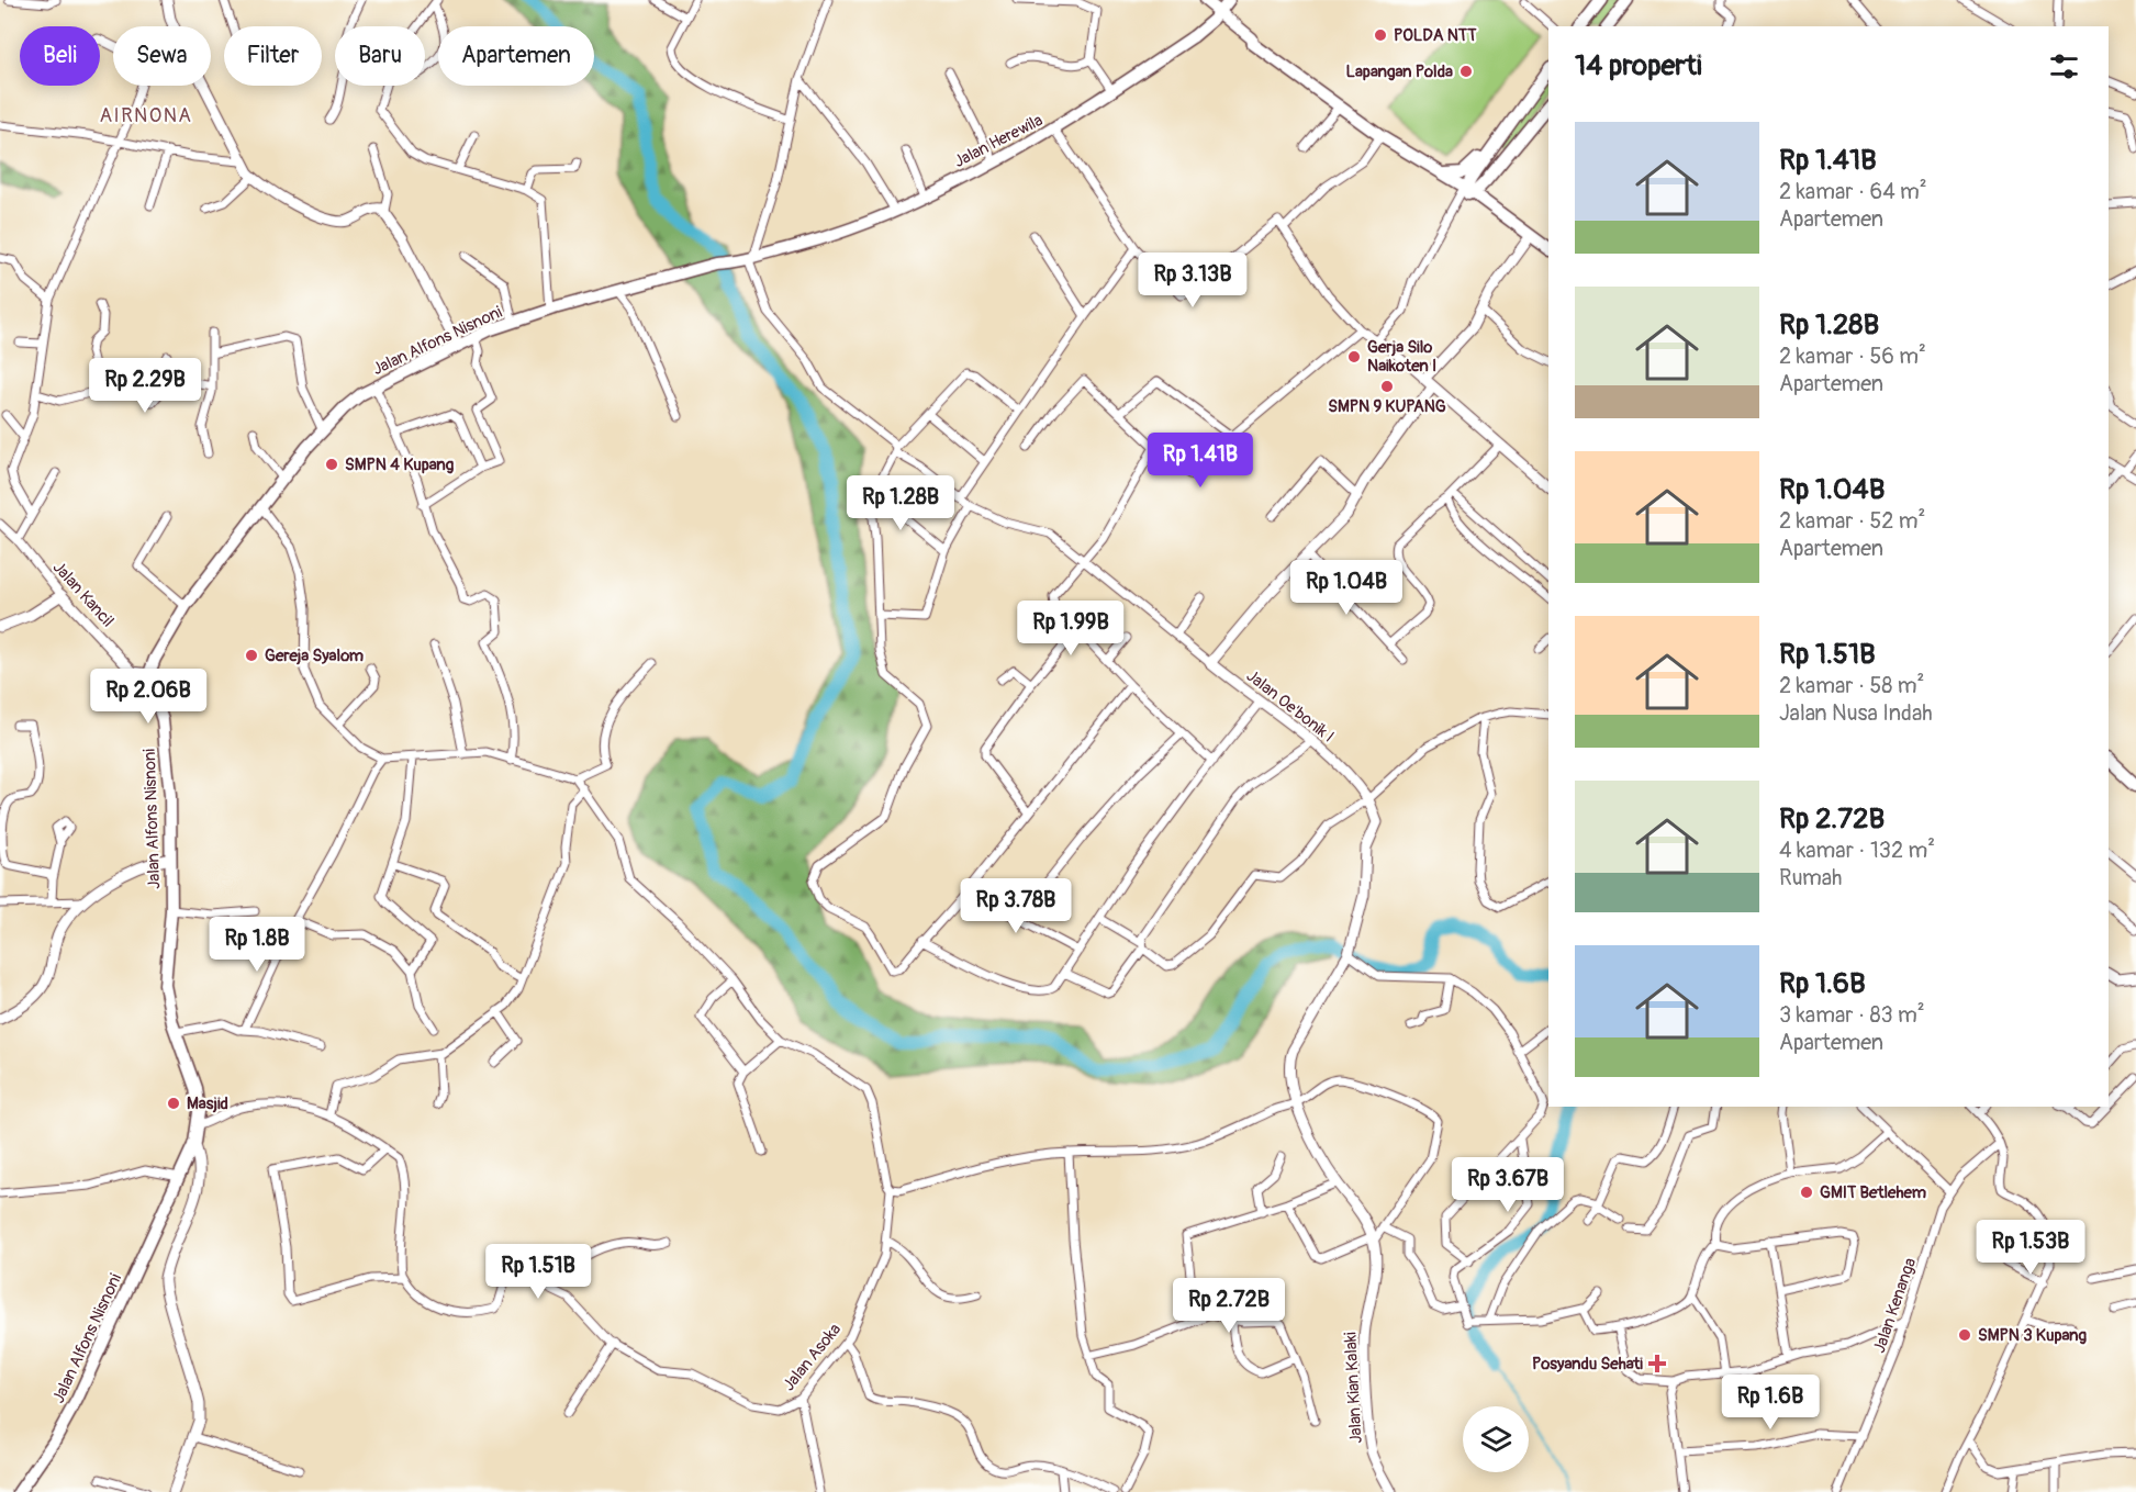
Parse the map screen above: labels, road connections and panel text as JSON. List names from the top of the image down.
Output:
{
  "streets": {
    "main road": ["Jalan Herewila", "Jalan Alfons Nisnoni"],
    "street": [
      "Jalan Kancil",
      "Jalan Oe'bonik I",
      "Jalan Kenanga",
      "Jalan Asoka",
      "Jalan Kian Kalaki"
    ]
  },
  "crossings": [
    ["Jalan Herewila", "Jalan Alfons Nisnoni"],
    ["Jalan Alfons Nisnoni", "Jalan Kancil"]
  ],
  "districts": ["AIRNONA"],
  "places": {
    "other": [
      "POLDA NTT",
      "Lapangan Polda",
      "Gerja Silo Naikoten I",
      "SMPN 9 KUPANG",
      "SMPN 4 Kupang",
      "Gereja Syalom",
      "Masjid",
      "GMIT Betlehem",
      "SMPN 3 Kupang"
    ],
    "health": ["Posyandu Sehati"]
  },
  "page": {
    "chip": [
      "Beli",
      "Sewa",
      "Filter",
      "Baru",
      "Apartemen"
    ],
    "heading": "14 properti",
    "list": [
      {
        "name": "Rp 1.41B",
        "note": "2 kamar · 64 m² · Apartemen"
      },
      {
        "name": "Rp 1.28B",
        "note": "2 kamar · 56 m² · Apartemen"
      },
      {
        "name": "Rp 1.04B",
        "note": "2 kamar · 52 m² · Apartemen"
      },
      {
        "name": "Rp 1.51B",
        "note": "2 kamar · 58 m² · Jalan Nusa Indah"
      },
      {
        "name": "Rp 2.72B",
        "note": "4 kamar · 132 m² · Rumah"
      },
      {
        "name": "Rp 1.6B",
        "note": "3 kamar · 83 m² · Apartemen"
      }
    ],
    "price": [
      "Rp 3.13B",
      "Rp 2.29B",
      "Rp 1.41B",
      "Rp 1.28B",
      "Rp 1.04B",
      "Rp 1.99B",
      "Rp 2.06B",
      "Rp 3.78B",
      "Rp 1.8B",
      "Rp 3.67B",
      "Rp 1.53B",
      "Rp 1.51B",
      "Rp 2.72B",
      "Rp 1.6B"
    ]
  }
}
